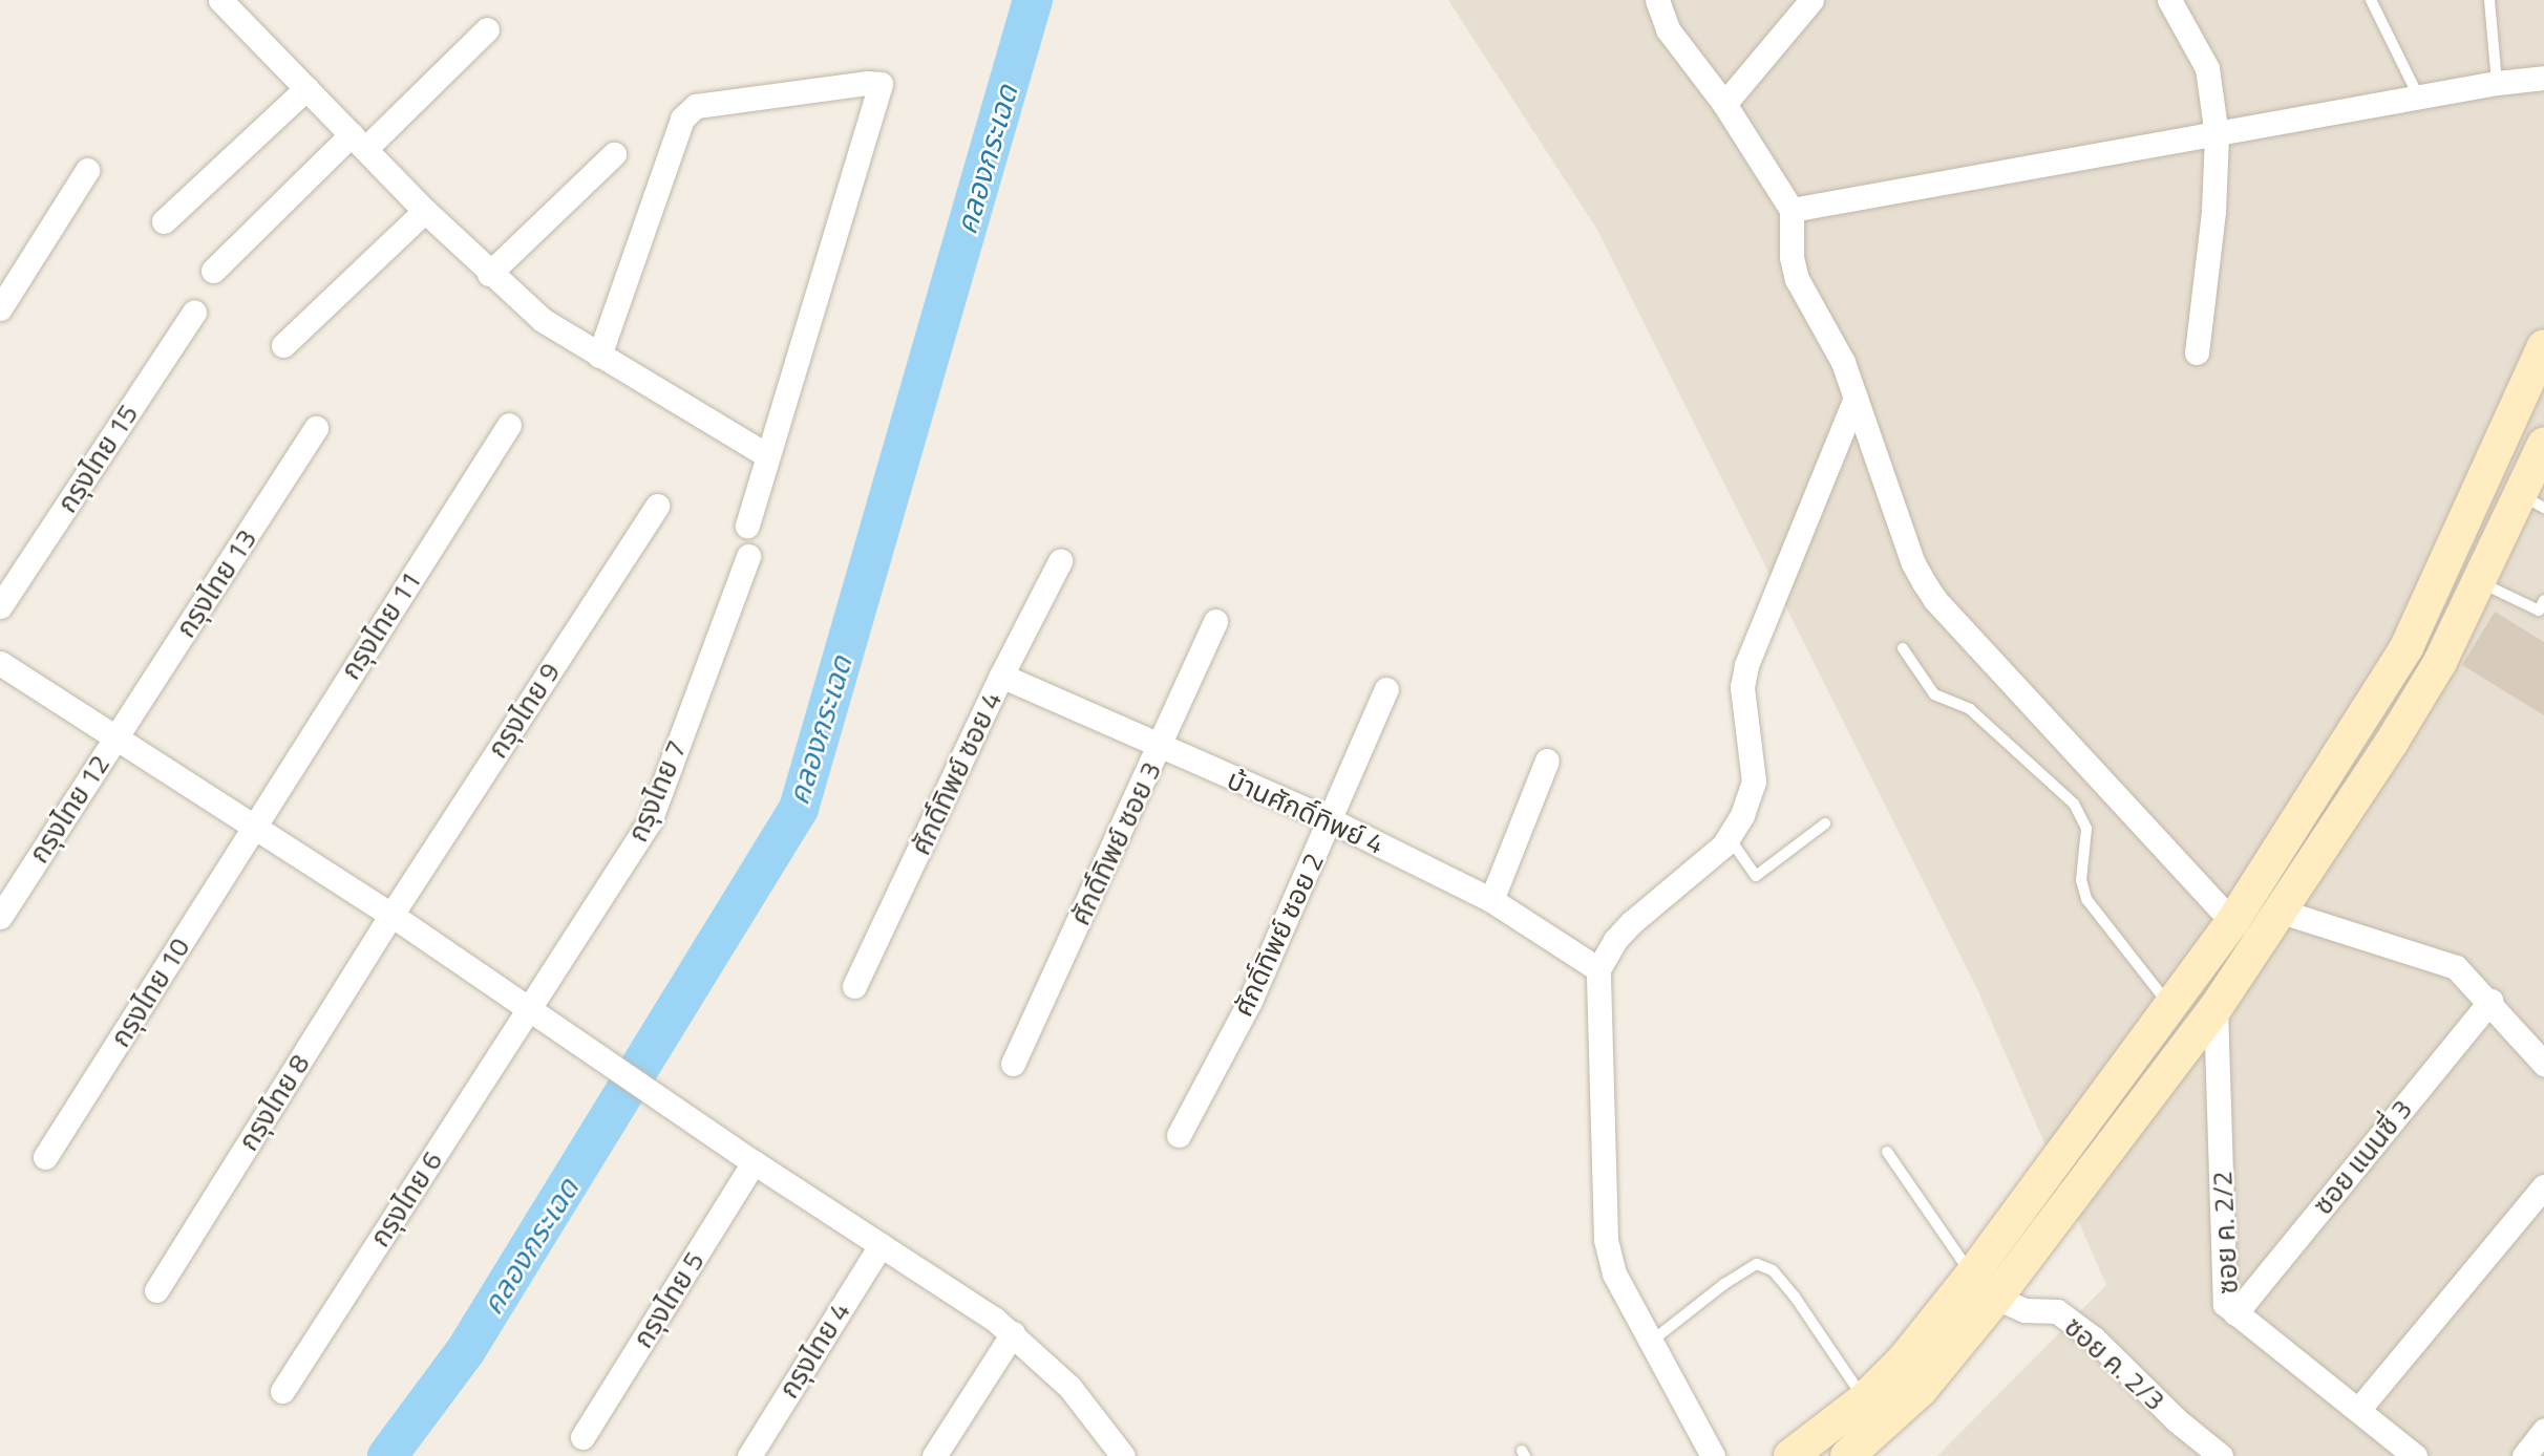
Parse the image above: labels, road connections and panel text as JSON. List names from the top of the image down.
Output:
{
  "streets": {
    "street": [
      "กรุงไทย 15",
      "กรุงไทย 13",
      "กรุงไทย 11",
      "กรุงไทย 9",
      "ศักดิ์ทิพย์ ซอย 4",
      "กรุงไทย 7",
      "กรุงไทย 12",
      "บ้านศักดิ์ทิพย์ 4",
      "ศักดิ์ทิพย์ ซอย 3",
      "ศักดิ์ทิพย์ ซอย 2",
      "กรุงไทย 10",
      "กรุงไทย 8",
      "ซอย แนนซี่ 3",
      "กรุงไทย 6",
      "ซอย ค. 2/2",
      "กรุงไทย 5",
      "กรุงไทย 4",
      "ซอย ค. 2/3"
    ]
  },
  "crossings": [
    ["กรุงไทย 13", "กรุงไทย 12"],
    ["กรุงไทย 11", "กรุงไทย 10"],
    ["กรุงไทย 9", "กรุงไทย 8"],
    ["ศักดิ์ทิพย์ ซอย 4", "บ้านศักดิ์ทิพย์ 4"],
    ["กรุงไทย 7", "กรุงไทย 6"],
    ["บ้านศักดิ์ทิพย์ 4", "ศักดิ์ทิพย์ ซอย 3"],
    ["บ้านศักดิ์ทิพย์ 4", "ศักดิ์ทิพย์ ซอย 2"],
    ["ซอย แนนซี่ 3", "ซอย ค. 2/2"]
  ],
  "water": ["คลองกระเฉด"]
}
